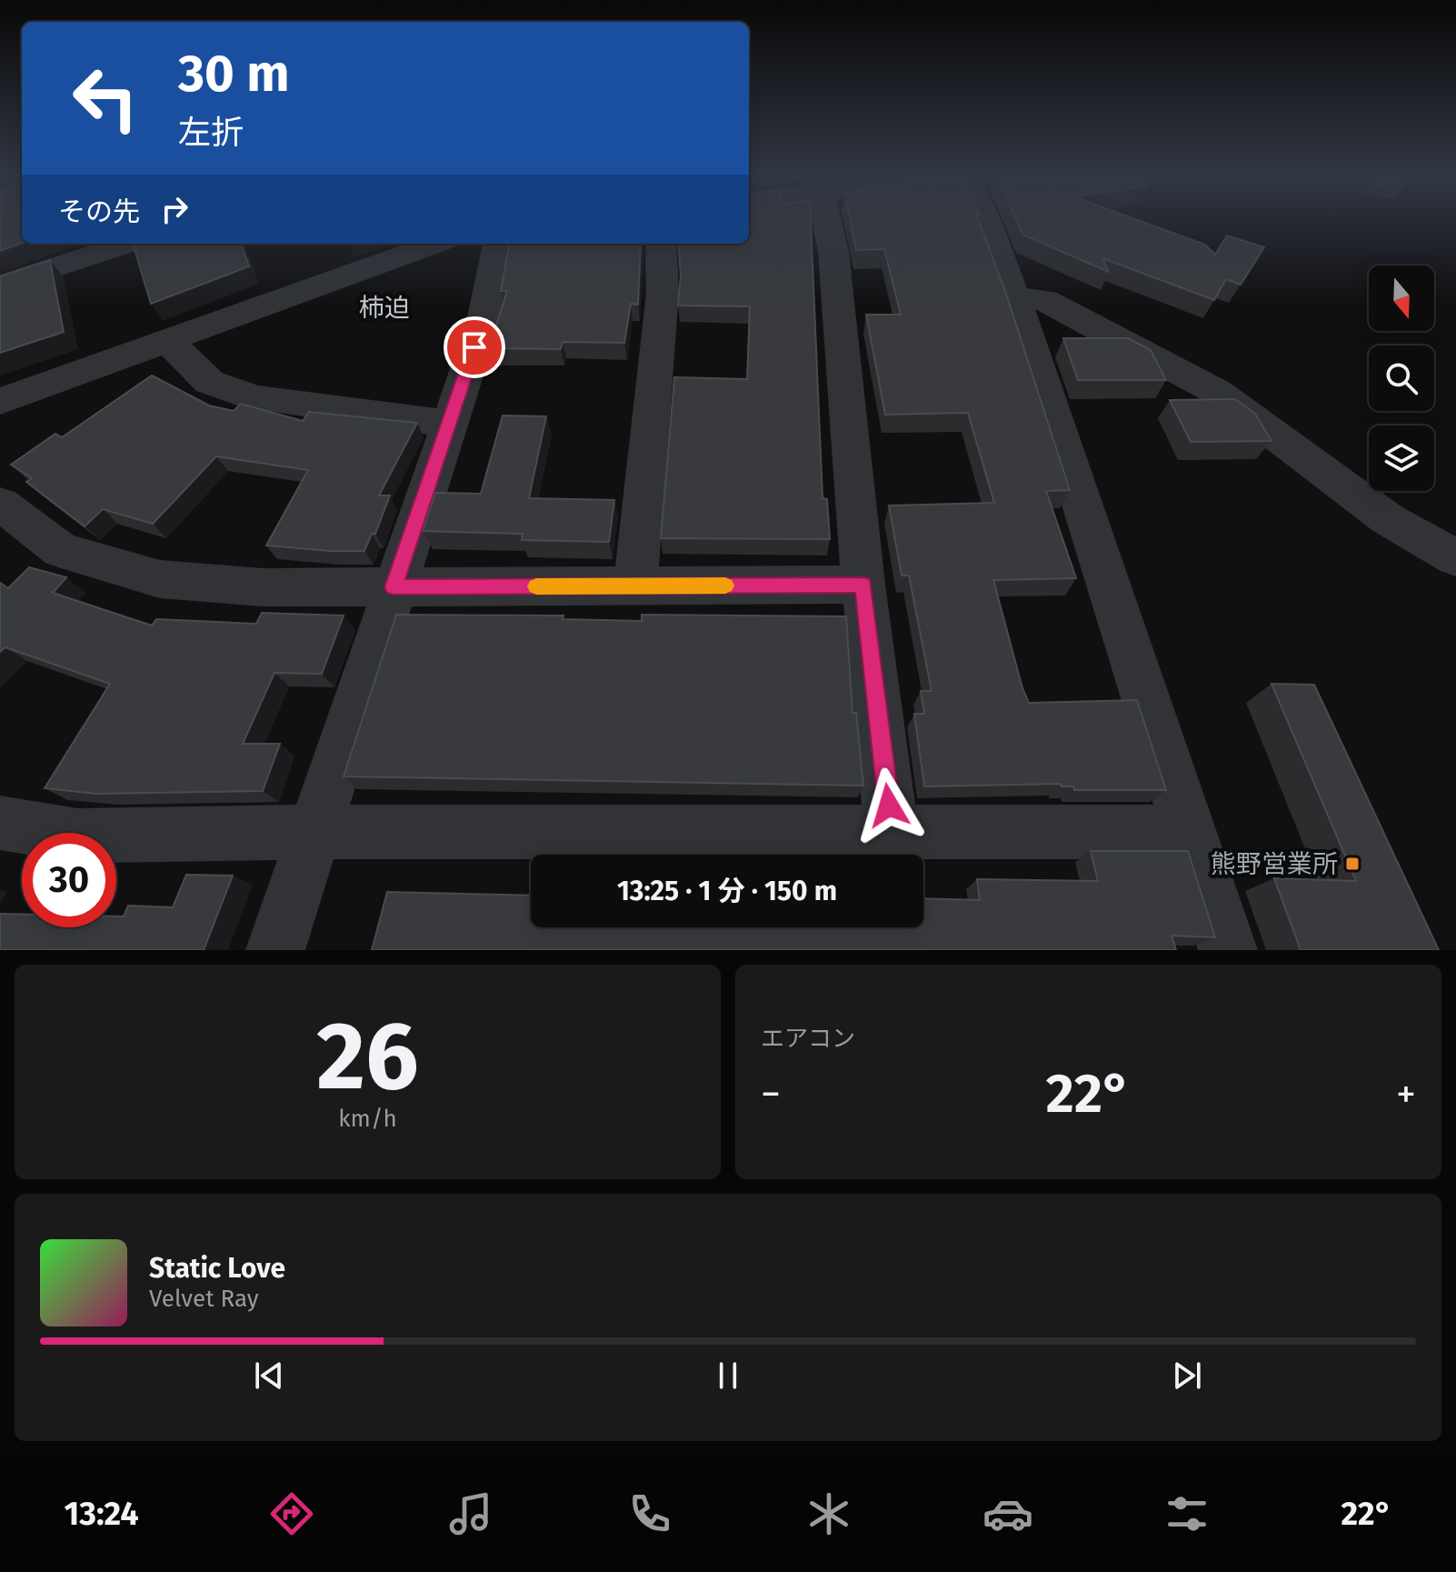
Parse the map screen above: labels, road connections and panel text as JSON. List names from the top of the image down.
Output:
{
  "districts": ["柿迫"],
  "places": {
    "transit": ["熊野営業所"]
  },
  "north": "bottom",
  "page": {
    "turn": ["30 m", "左折"],
    "then": "その先",
    "limit": "30",
    "trip": "13:25 · 1 分 · 150 m",
    "tile": [
      ["26", "km/h"],
      "エアコン"
    ],
    "heat": ["−", "22°", "+"],
    "song": ["Static Love", "Velvet Ray"],
    "tabs": ["13:24", "22°"]
  }
}
